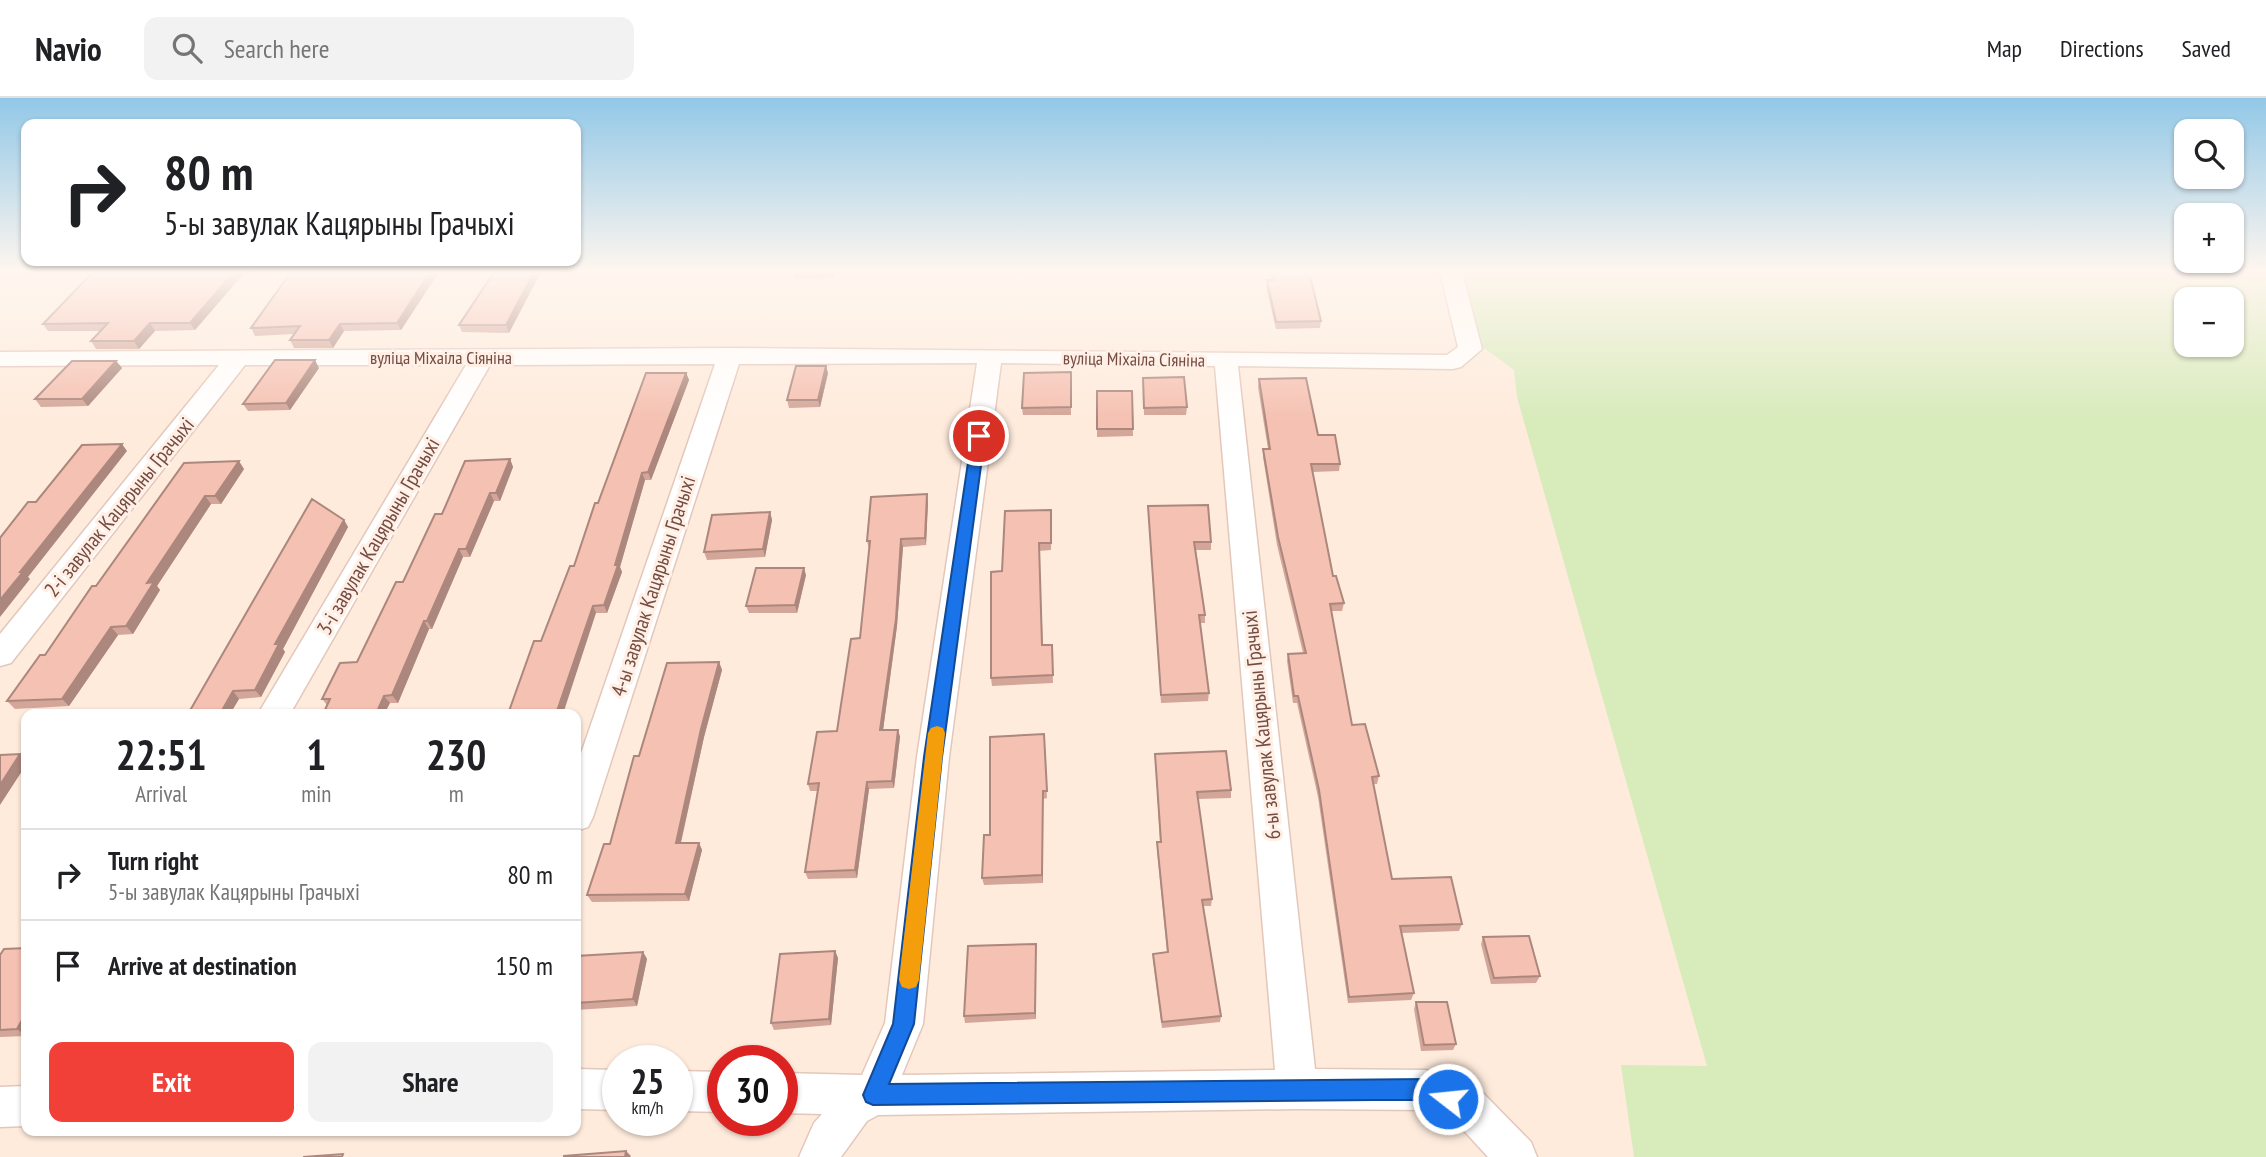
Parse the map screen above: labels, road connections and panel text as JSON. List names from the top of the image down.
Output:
{
  "streets": {
    "street": [
      "вуліца Міхаіла Сіяніна",
      "2-і завулак Кацярыны Грачыхі",
      "3-і завулак Кацярыны Грачыхі",
      "4-ы завулак Кацярыны Грачыхі",
      "6-ы завулак Кацярыны Грачыхі"
    ]
  },
  "crossings": [
    ["вуліца Міхаіла Сіяніна", "2-і завулак Кацярыны Грачыхі"],
    ["вуліца Міхаіла Сіяніна", "3-і завулак Кацярыны Грачыхі"],
    ["вуліца Міхаіла Сіяніна", "4-ы завулак Кацярыны Грачыхі"],
    ["вуліца Міхаіла Сіяніна", "6-ы завулак Кацярыны Грачыхі"]
  ],
  "page": {
    "header": "Navio",
    "search": "Search here",
    "nav": ["Map", "Directions", "Saved"],
    "map_buttons": ["+", "−"],
    "turn": ["80 m", "5-ы завулак Кацярыны Грачыхі"],
    "eta": [
      "22:51",
      "Arrival",
      "1",
      "min",
      "230",
      "m"
    ],
    "list": [
      {
        "name": "Turn right",
        "note": "5-ы завулак Кацярыны Грачыхі",
        "value": "80 m"
      },
      {
        "name": "Arrive at destination",
        "value": "150 m"
      }
    ],
    "buttons": ["Exit", "Share"],
    "speed": "25 km/h",
    "limit": "30"
  }
}
